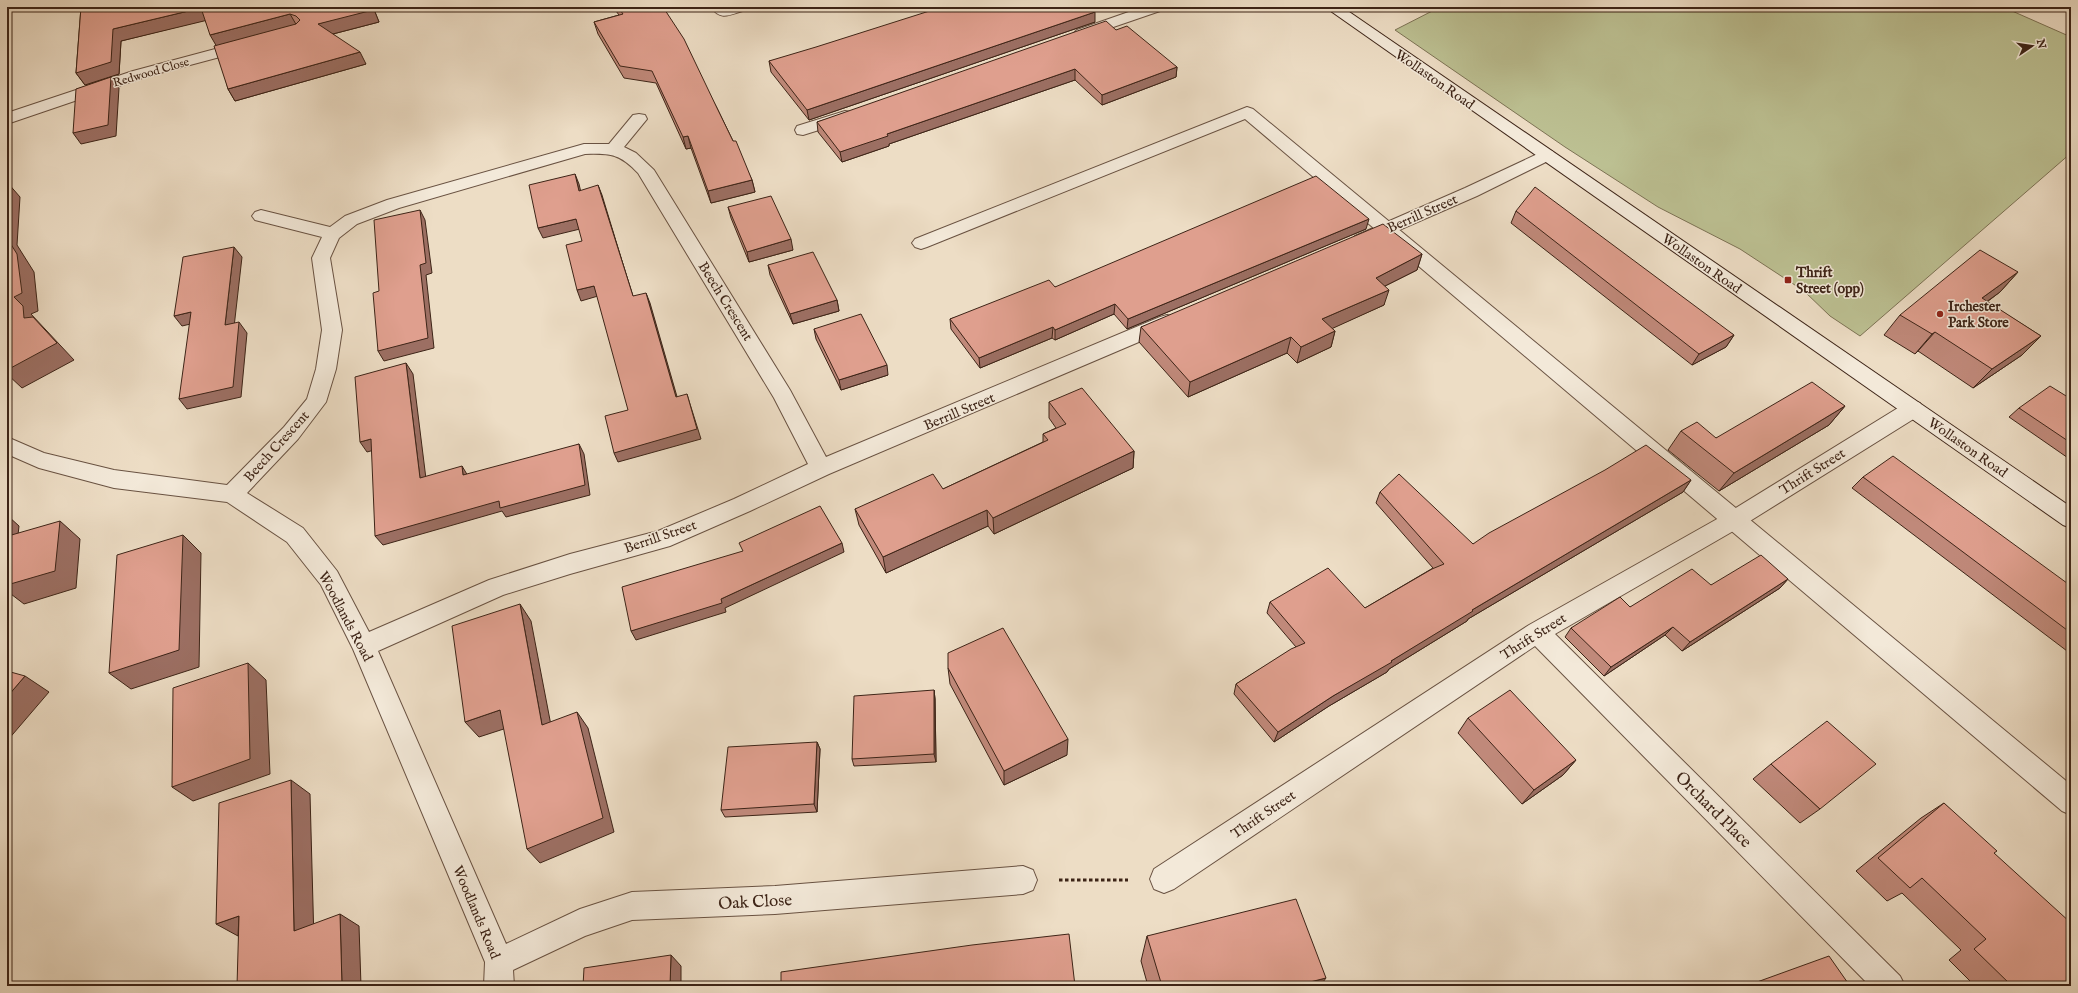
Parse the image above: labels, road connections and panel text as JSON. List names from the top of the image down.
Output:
{
  "streets": {
    "street": [
      "Redwood Close",
      "Wollaston Road",
      "Berrill Street",
      "Beech Crescent",
      "Thrift Street",
      "Woodlands Road",
      "Orchard Place",
      "Oak Close"
    ]
  },
  "crossings": [
    ["Wollaston Road", "Berrill Street"],
    ["Wollaston Road", "Thrift Street"],
    ["Berrill Street", "Beech Crescent"],
    ["Berrill Street", "Woodlands Road"],
    ["Beech Crescent", "Woodlands Road"],
    ["Thrift Street", "Orchard Place"],
    ["Woodlands Road", "Oak Close"]
  ],
  "places": {
    "transit": ["Thrift Street (opp)"],
    "other": ["Irchester Park Store"]
  },
  "north": "right"
}
